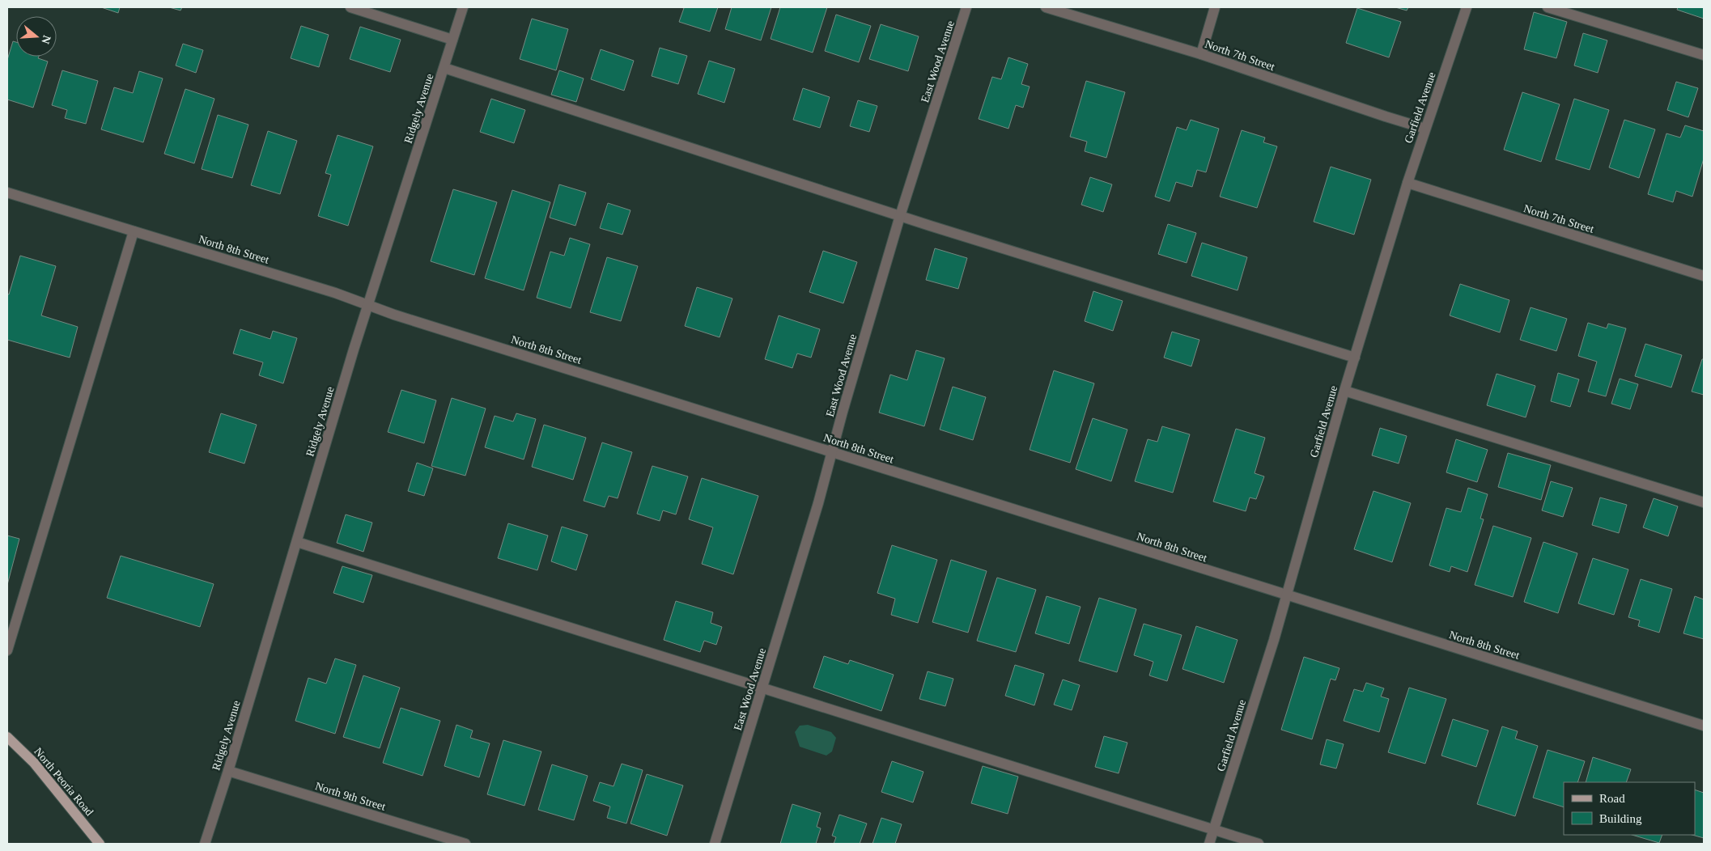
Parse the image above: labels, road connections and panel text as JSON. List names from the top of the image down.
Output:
{
  "streets": {
    "main road": ["North Peoria Road"],
    "street": [
      "North 7th Street",
      "East Wood Avenue",
      "Garfield Avenue",
      "Ridgely Avenue",
      "North 8th Street",
      "North 9th Street"
    ]
  },
  "crossings": [
    ["North 7th Street", "Garfield Avenue"],
    ["East Wood Avenue", "North 8th Street"],
    ["Garfield Avenue", "North 8th Street"],
    ["Ridgely Avenue", "North 8th Street"],
    ["Ridgely Avenue", "North 9th Street"]
  ],
  "legend": ["Road", "Building"],
  "north": "right"
}
